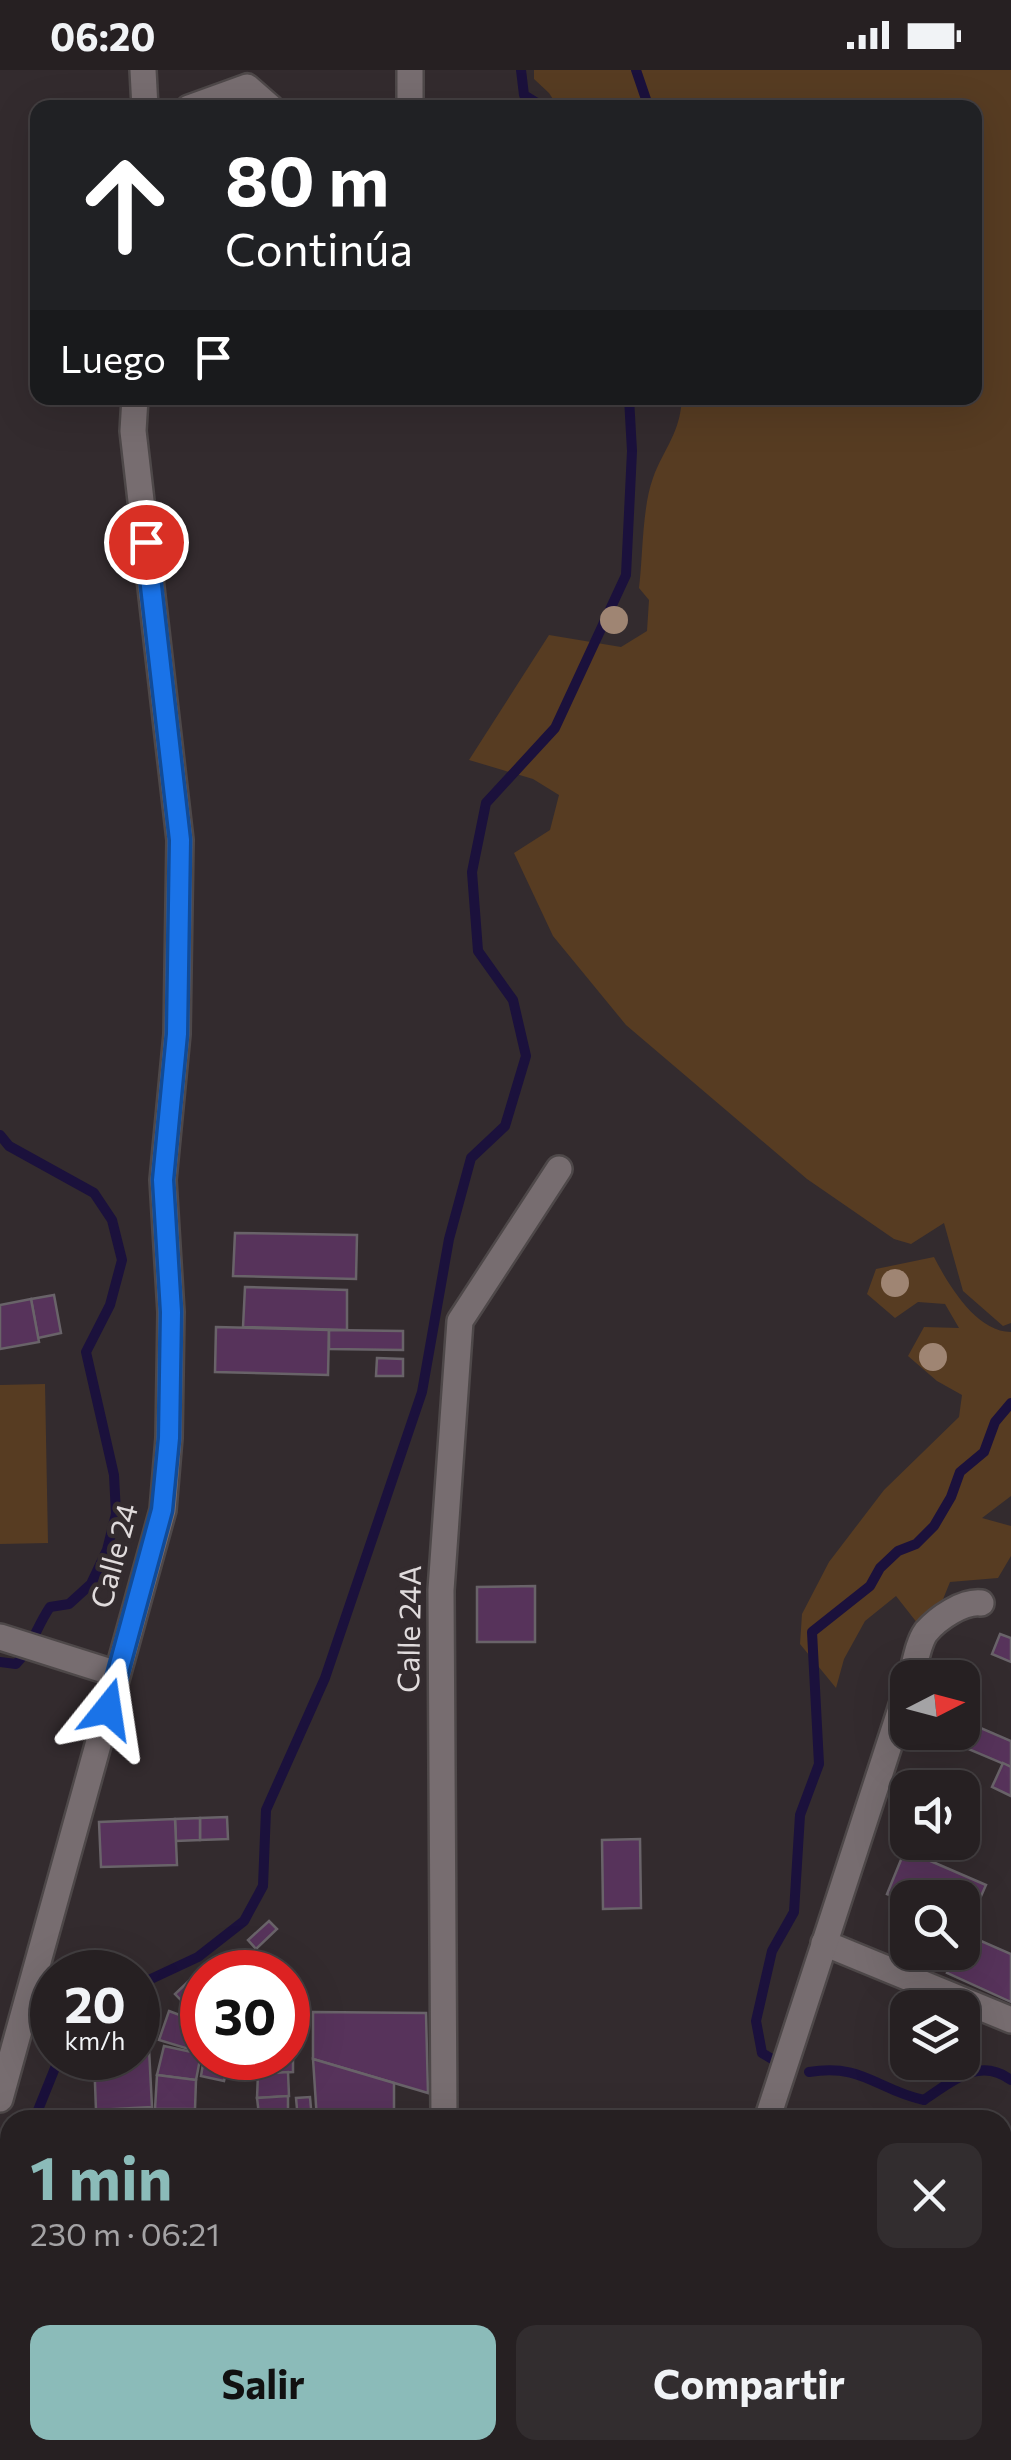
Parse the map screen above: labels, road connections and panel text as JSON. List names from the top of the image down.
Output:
{
  "streets": {
    "street": ["Calle 24", "Calle 24A"]
  },
  "north": "right",
  "page": {
    "status": "06:20",
    "turn": ["80 m", "Continúa"],
    "then": "Luego",
    "speed": "20 km/h",
    "limit": "30",
    "heading": ["1 min", "230 m · 06:21"],
    "buttons": ["Salir", "Compartir"]
  }
}
